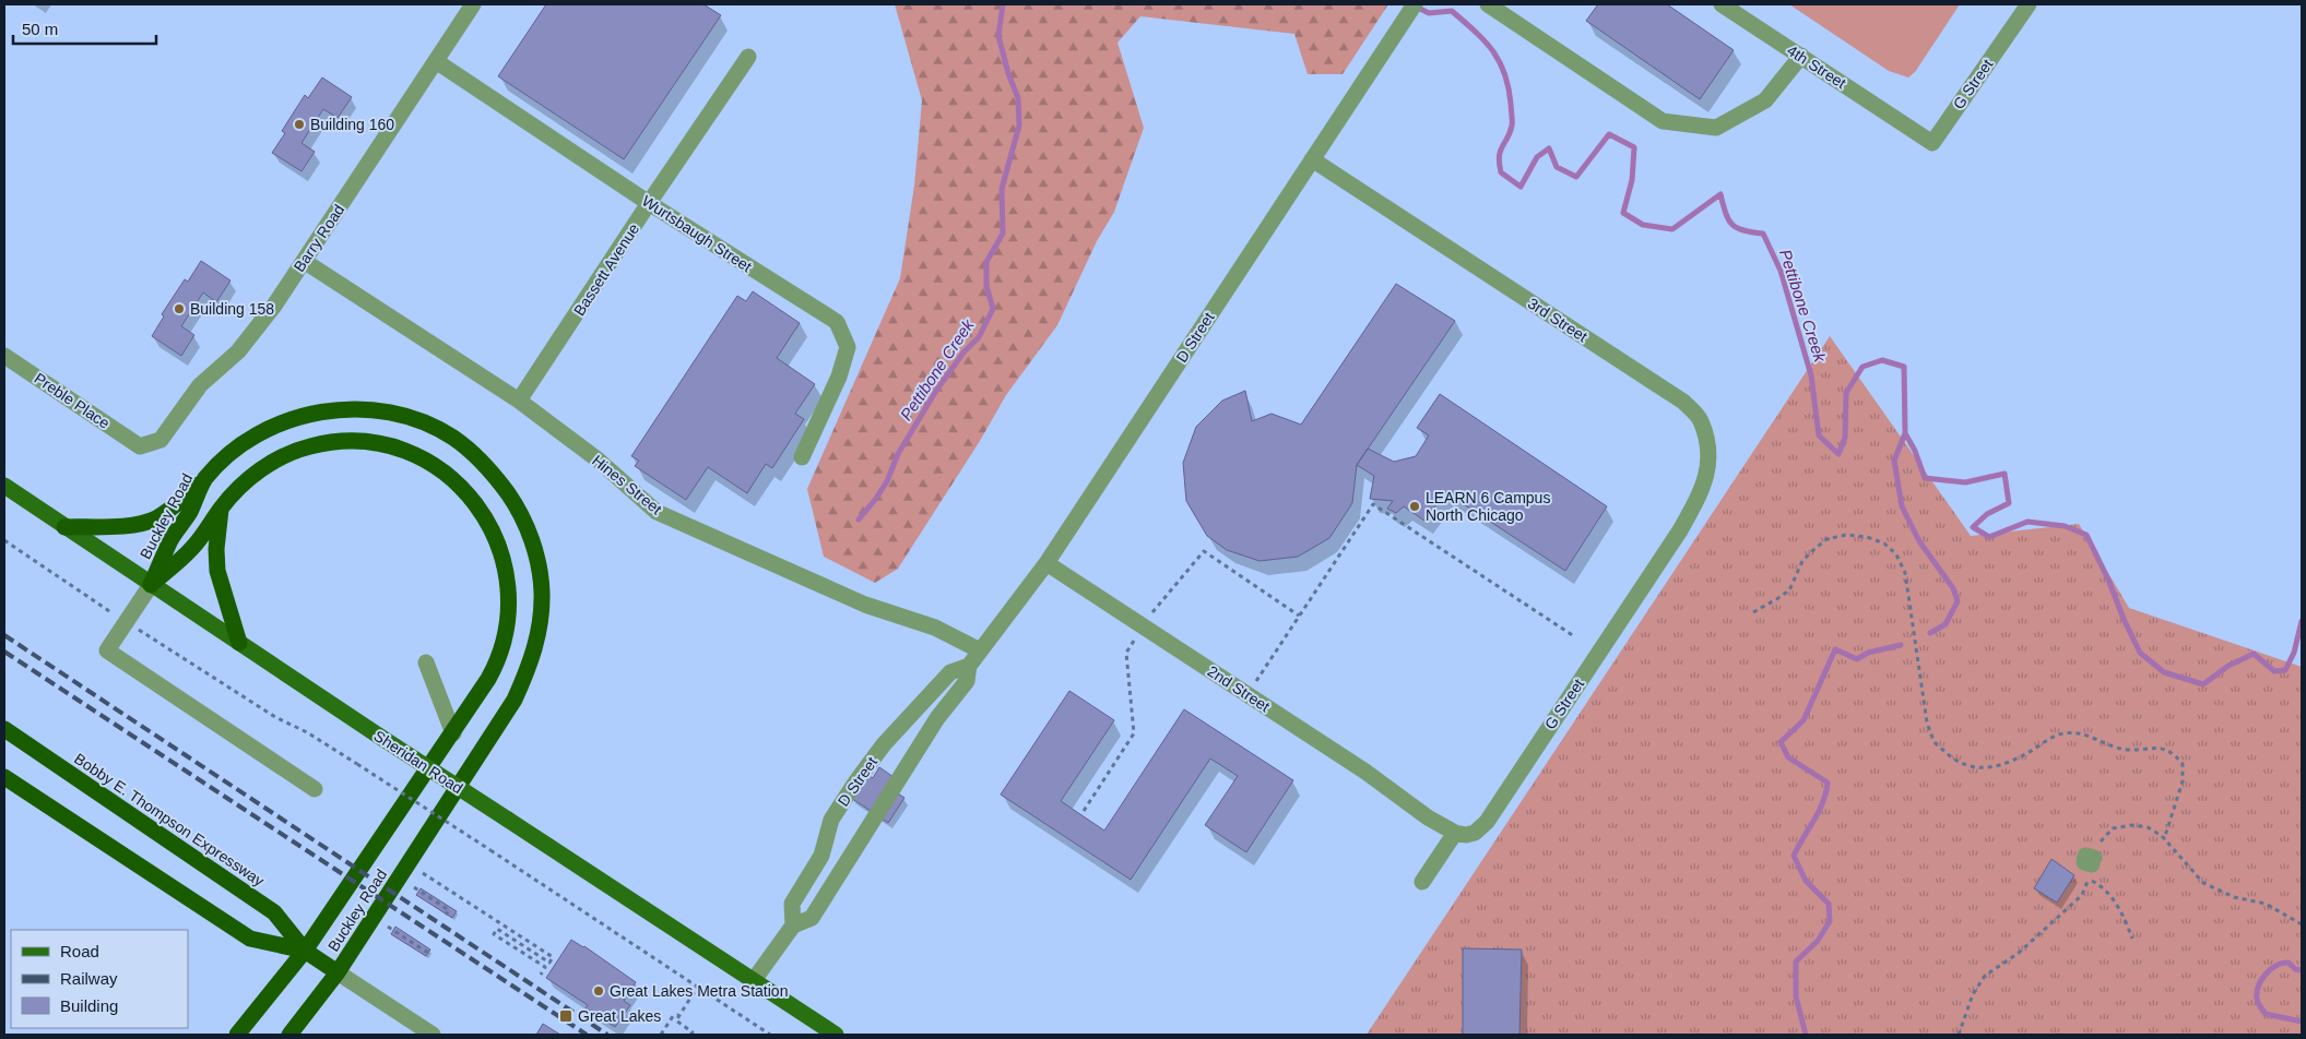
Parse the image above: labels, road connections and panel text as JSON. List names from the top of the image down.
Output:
{
  "streets": {
    "highway": ["Buckley Road", "Bobby E. Thompson Expressway"],
    "main road": ["Sheridan Road"],
    "street": [
      "4th Street",
      "G Street",
      "Wurtsbaugh Street",
      "Barry Road",
      "Bassett Avenue",
      "3rd Street",
      "D Street",
      "Preble Place",
      "Hines Street",
      "2nd Street"
    ]
  },
  "crossings": [
    ["4th Street", "G Street"],
    ["G Street", "3rd Street"],
    ["G Street", "2nd Street"],
    ["Wurtsbaugh Street", "Barry Road"],
    ["Wurtsbaugh Street", "Bassett Avenue"],
    ["Barry Road", "Preble Place"],
    ["Barry Road", "Hines Street"],
    ["Bassett Avenue", "Hines Street"],
    ["3rd Street", "D Street"],
    ["D Street", "Hines Street"],
    ["D Street", "2nd Street"],
    ["D Street", "Sheridan Road"],
    ["Buckley Road", "Sheridan Road"],
    ["Buckley Road", "Bobby E. Thompson Expressway"]
  ],
  "water": ["Pettibone Creek"],
  "places": {
    "other": [
      "Building 160",
      "Building 158",
      "LEARN 6 Campus North Chicago",
      "Great Lakes Metra Station"
    ],
    "transit": ["Great Lakes"]
  },
  "legend": ["Road", "Railway", "Building"],
  "scale_bar": "50 m"
}
